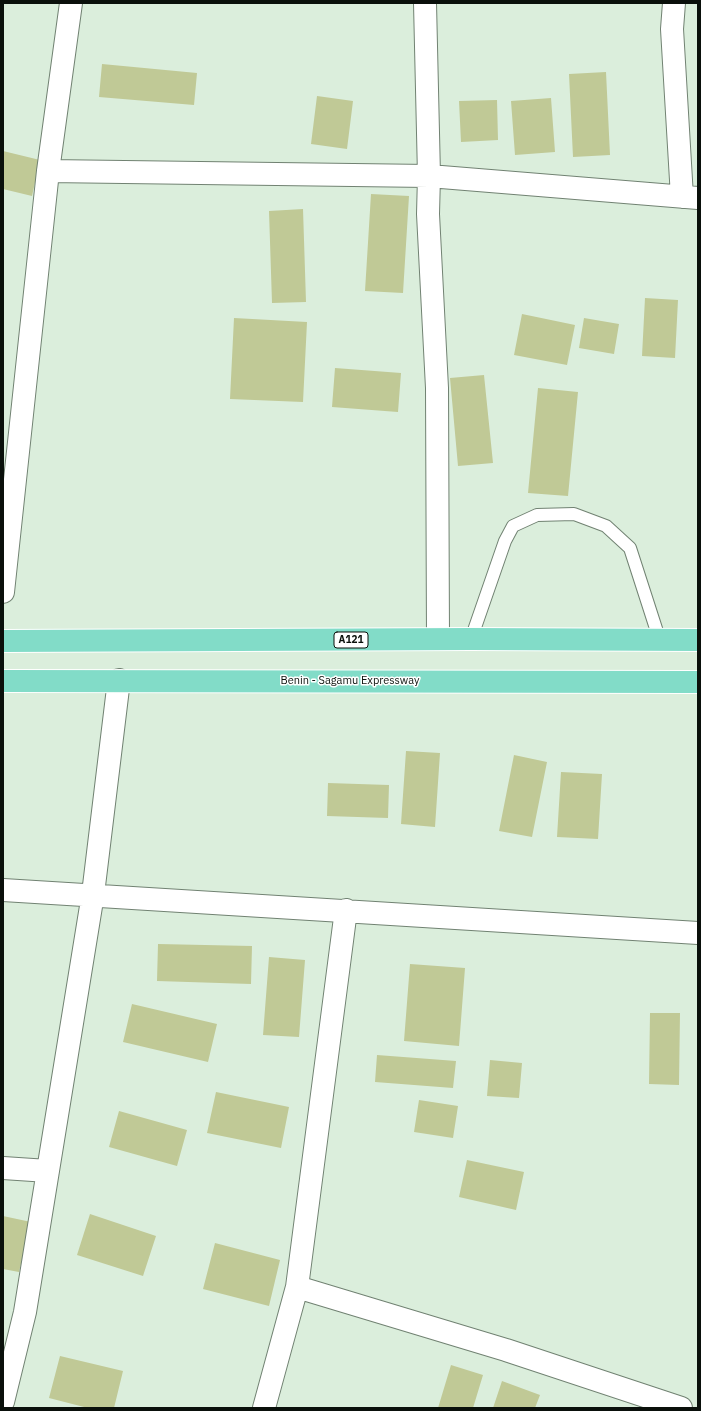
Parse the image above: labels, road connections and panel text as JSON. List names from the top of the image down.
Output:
{
  "streets": {
    "highway": ["A121", "Benin - Sagamu Expressway"]
  }
}
